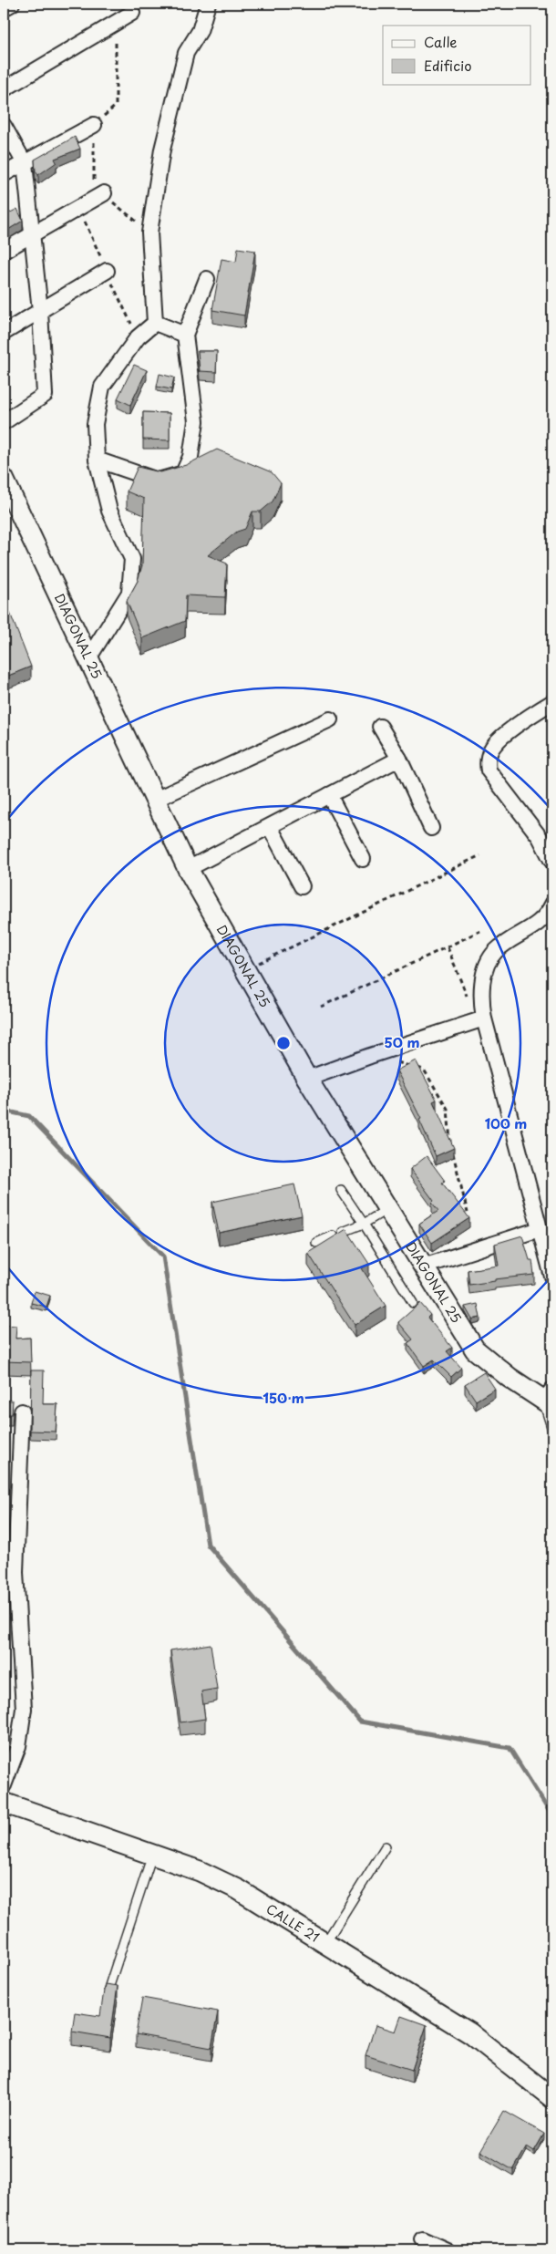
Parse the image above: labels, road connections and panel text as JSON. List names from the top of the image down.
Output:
{
  "streets": {
    "street": ["DIAGONAL 25", "CALLE 21"]
  },
  "legend": ["Calle", "Edificio"],
  "rings": ["50 m", "100 m", "150 m"]
}
